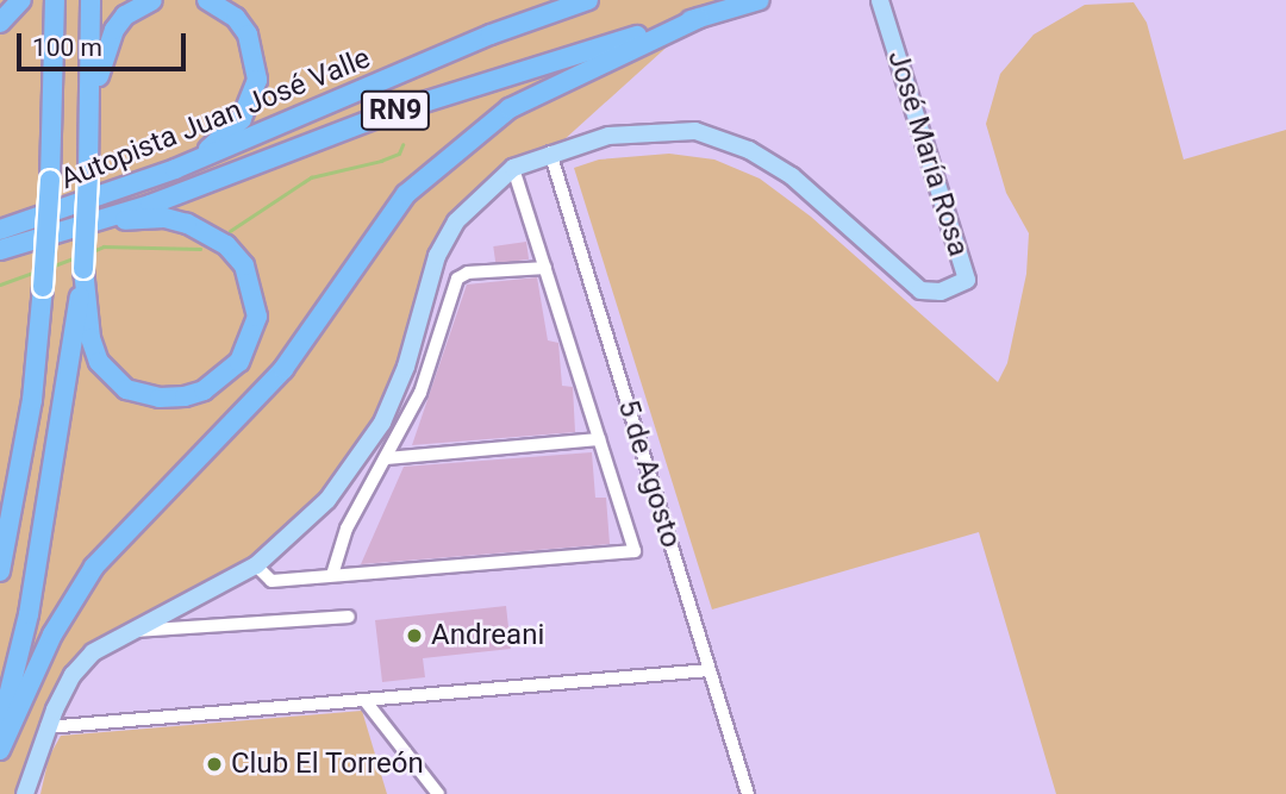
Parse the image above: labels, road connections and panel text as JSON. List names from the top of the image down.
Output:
{
  "streets": {
    "highway": ["RN9", "Autopista Juan José Valle"],
    "main road": ["José María Rosa"],
    "street": ["5 de Agosto"]
  },
  "crossings": [
    ["José María Rosa", "5 de Agosto"]
  ],
  "places": ["Andreani", "Club El Torreón"],
  "scale_bar": "100 m"
}
